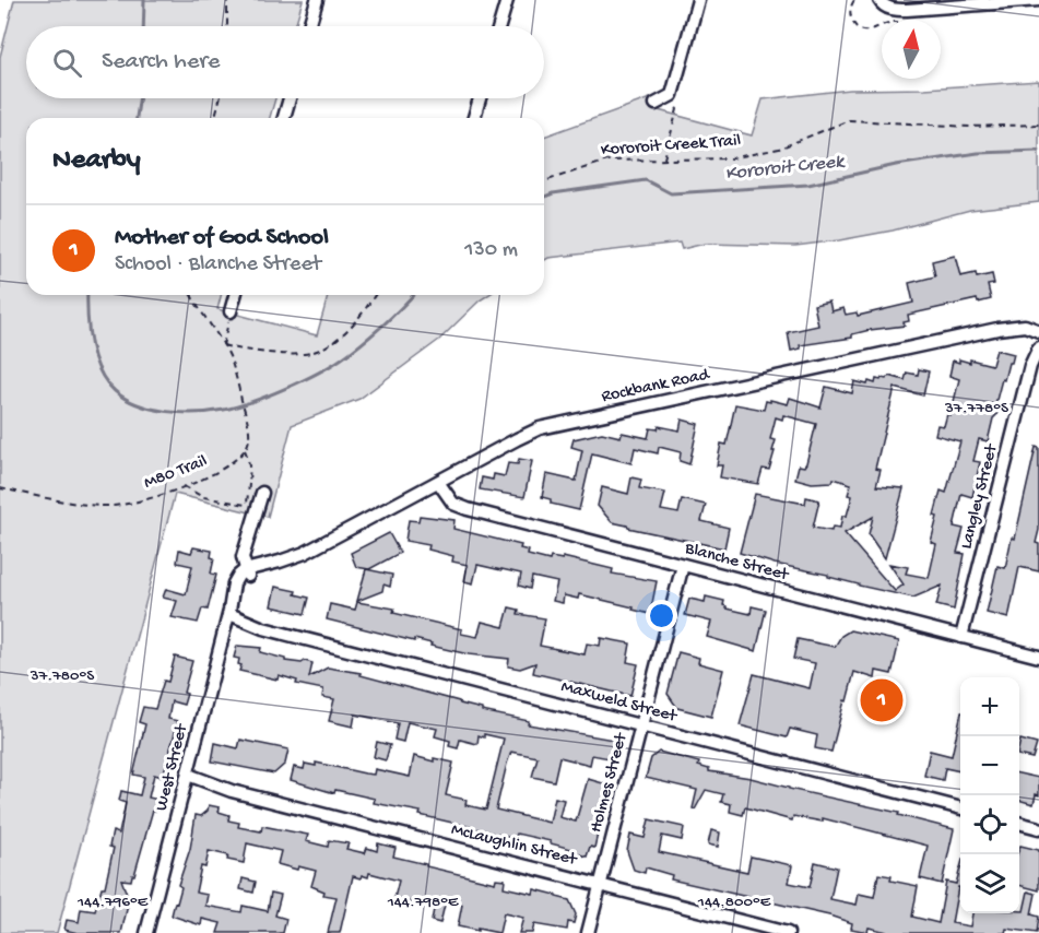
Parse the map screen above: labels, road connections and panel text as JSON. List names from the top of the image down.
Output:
{
  "streets": {
    "street": [
      "Rockbank Road",
      "Langley Street",
      "Blanche Street",
      "Maxweld Street",
      "West Street",
      "Holmes Street",
      "McLaughlin Street"
    ],
    "path": ["Kororoit Creek Trail", "M80 Trail"]
  },
  "crossings": [
    ["Rockbank Road", "Langley Street"],
    ["Rockbank Road", "Blanche Street"],
    ["Rockbank Road", "West Street"],
    ["Langley Street", "Blanche Street"],
    ["Blanche Street", "Holmes Street"],
    ["Maxweld Street", "West Street"],
    ["Maxweld Street", "Holmes Street"],
    ["West Street", "McLaughlin Street"],
    ["Holmes Street", "McLaughlin Street"]
  ],
  "water": ["Kororoit Creek"],
  "north": "top",
  "page": {
    "search": "Search here",
    "heading": "Nearby",
    "list": [
      {
        "mark": "1",
        "name": "Mother of God School",
        "note": "School · Blanche Street",
        "value": "130 m"
      }
    ],
    "pins": "1",
    "map_buttons": ["+", "−"]
  },
  "coordinates": [
    "37.778°S",
    "37.780°S",
    "144.796°E",
    "144.798°E",
    "144.800°E"
  ]
}
